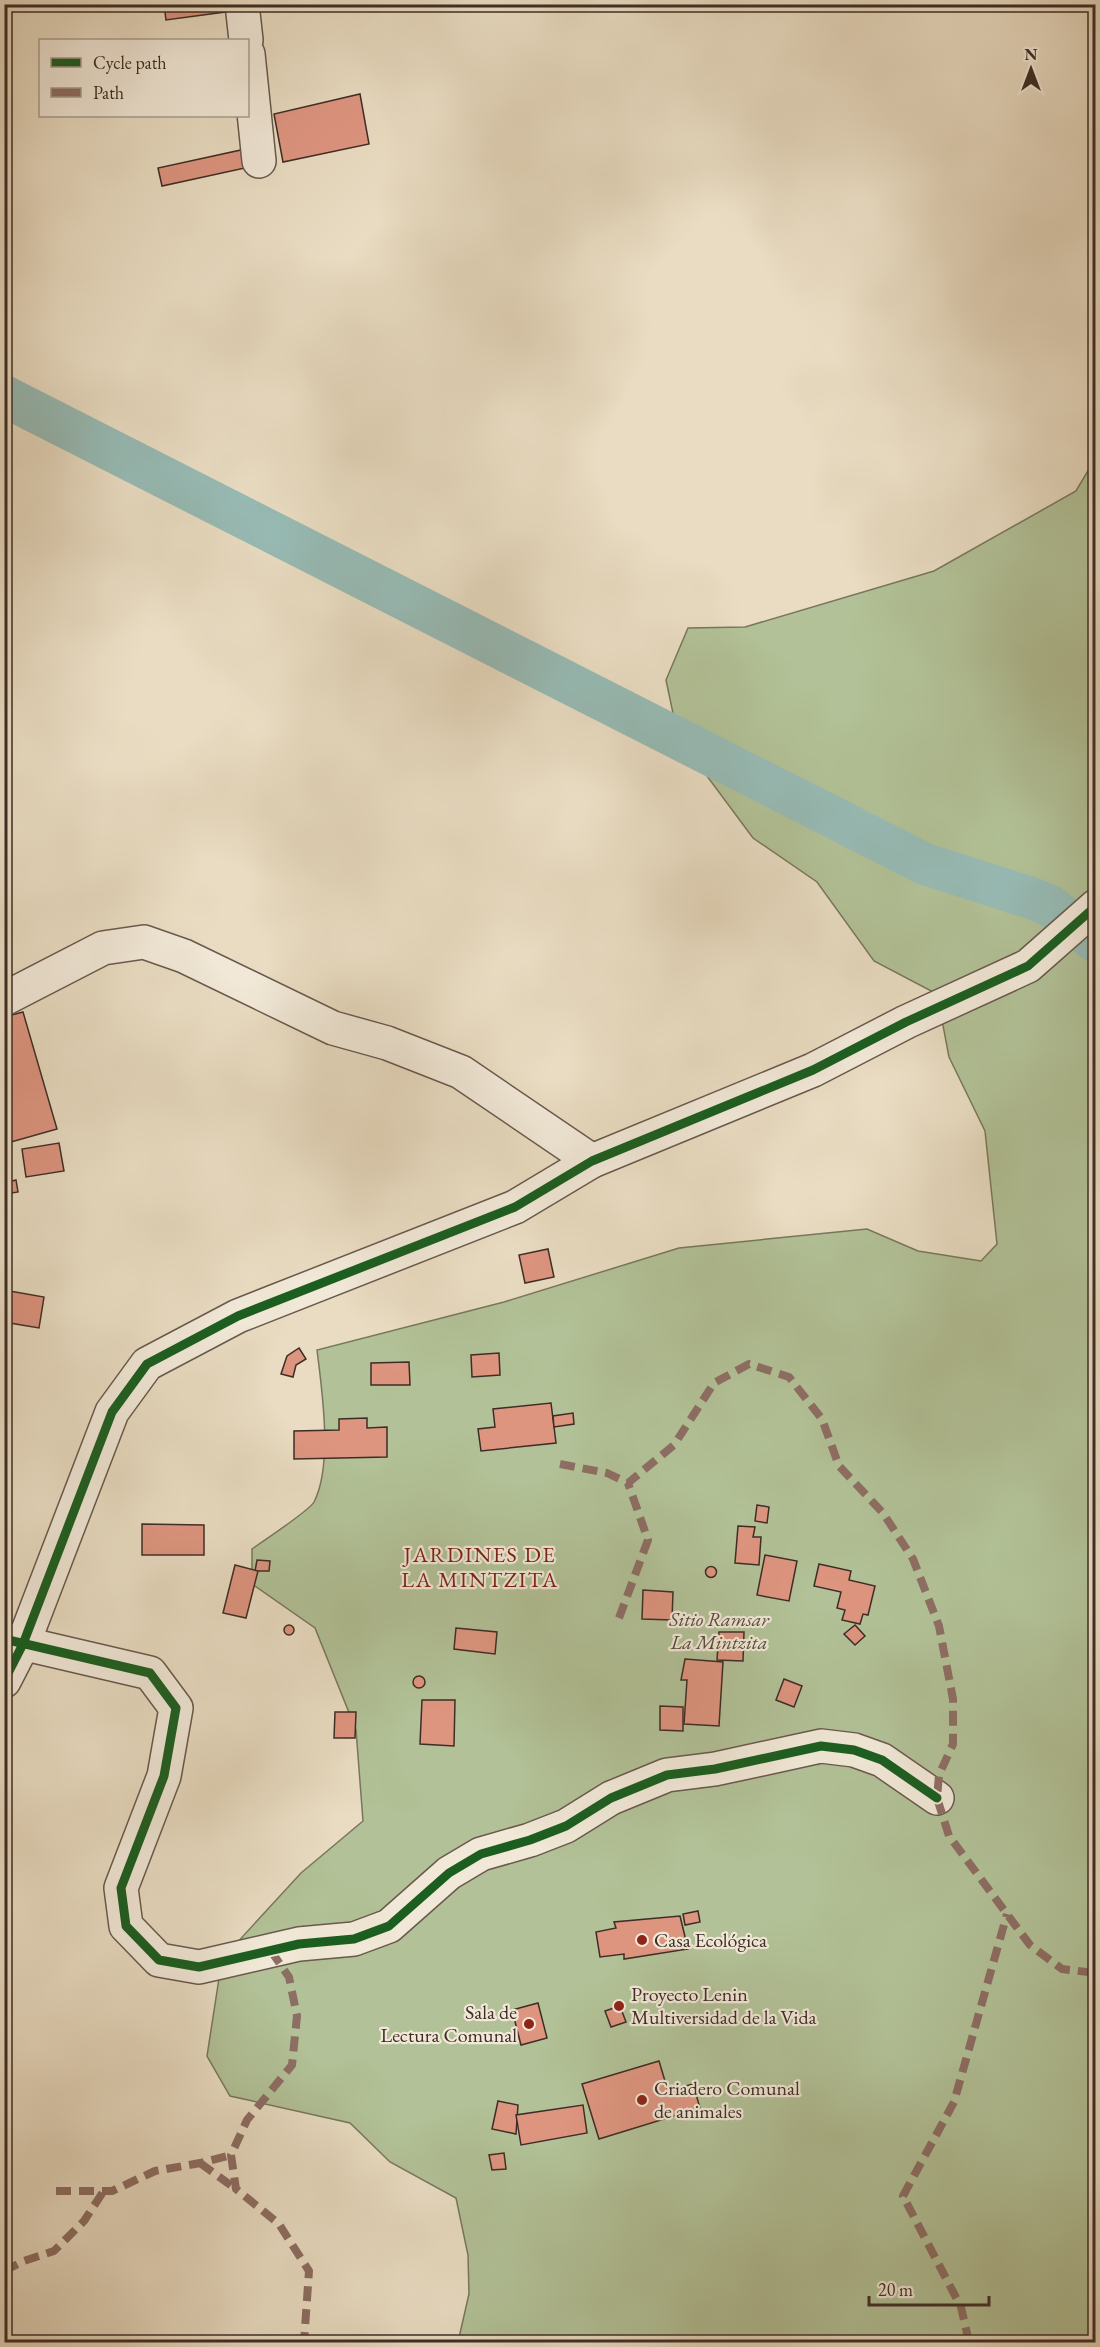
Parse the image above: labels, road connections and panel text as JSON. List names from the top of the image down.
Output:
{
  "districts": ["JARDINES DE LA MINTZITA"],
  "parks": ["Sitio Ramsar La Mintzita"],
  "places": [
    "Casa Ecológica",
    "Proyecto Lenin Multiversidad de la Vida",
    "Sala de Lectura Comunal",
    "Criadero Comunal de animales"
  ],
  "legend": ["Cycle path", "Path"],
  "scale_bar": "20 m",
  "north": "top"
}
